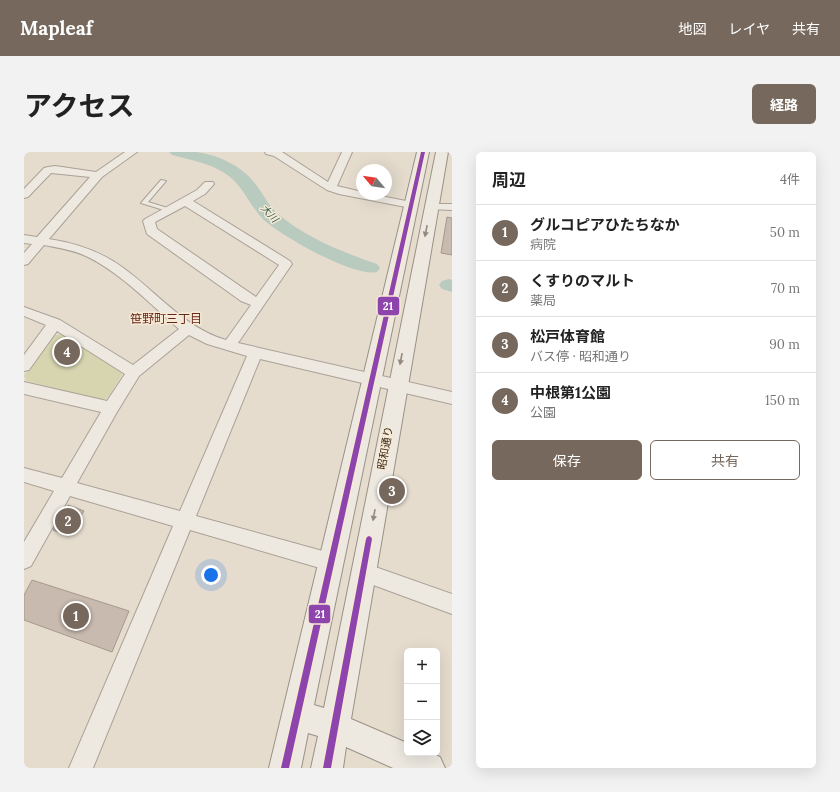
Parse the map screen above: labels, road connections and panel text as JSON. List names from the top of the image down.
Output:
{
  "streets": {
    "street": ["昭和通り"]
  },
  "districts": ["笹野町三丁目"],
  "water": ["大川"],
  "lines": ["transit line 21"],
  "north": "top left",
  "page": {
    "header": "Mapleaf",
    "nav": ["地図", "レイヤ", "共有"],
    "title": "アクセス",
    "buttons": [
      "経路",
      ["保存", "共有"]
    ],
    "heading": ["周辺", "4件"],
    "list": [
      {
        "mark": "1",
        "name": "グルコピアひたちなか",
        "note": "病院",
        "value": "50 m"
      },
      {
        "mark": "2",
        "name": "くすりのマルト",
        "note": "薬局",
        "value": "70 m"
      },
      {
        "mark": "3",
        "name": "松戸体育館",
        "note": "バス停 · 昭和通り",
        "value": "90 m"
      },
      {
        "mark": "4",
        "name": "中根第1公園",
        "note": "公園",
        "value": "150 m"
      }
    ],
    "pins": [
      "4",
      "3",
      "2",
      "1"
    ],
    "map_buttons": ["+", "−"]
  }
}
